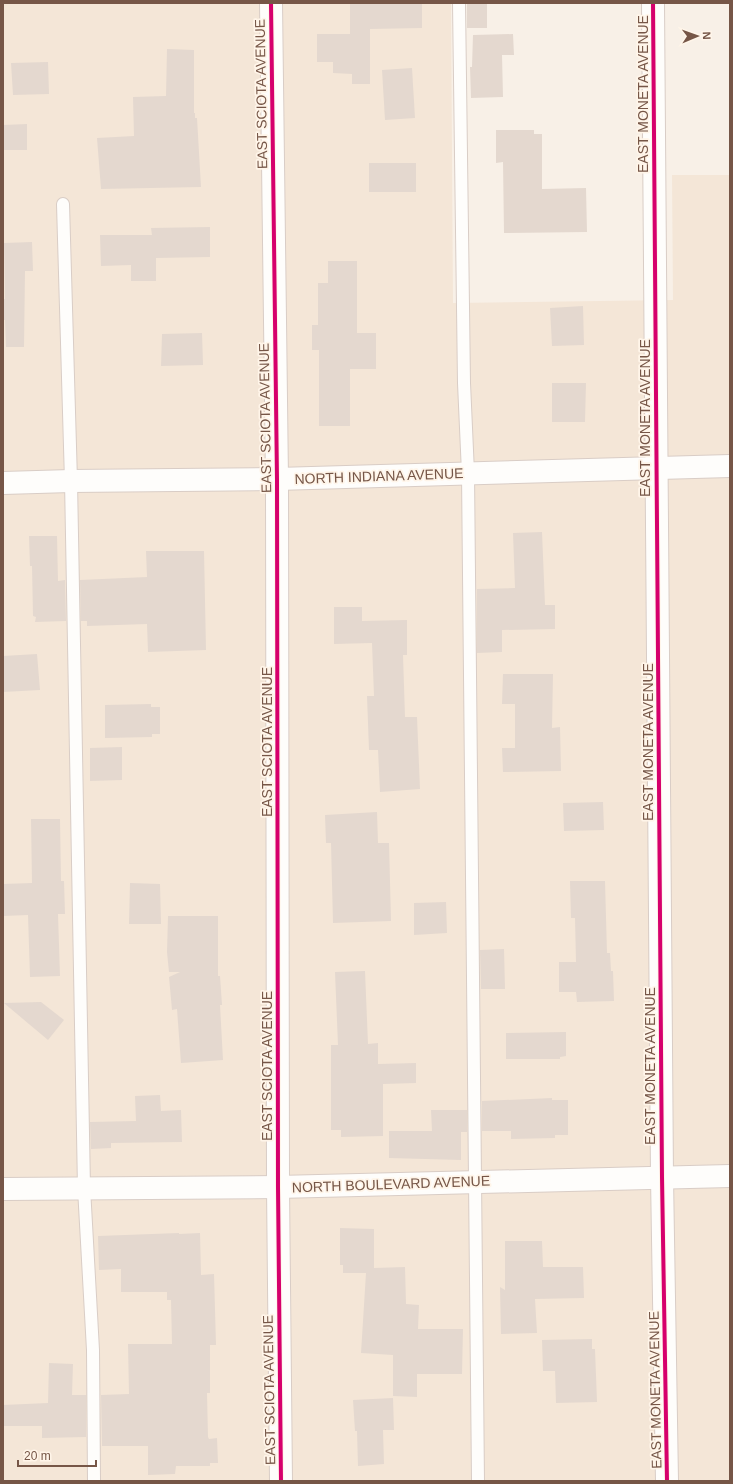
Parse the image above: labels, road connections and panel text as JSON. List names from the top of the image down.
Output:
{
  "streets": {
    "street": [
      "EAST SCIOTA AVENUE",
      "EAST MONETA AVENUE",
      "NORTH INDIANA AVENUE",
      "NORTH BOULEVARD AVENUE"
    ]
  },
  "crossings": [
    ["EAST SCIOTA AVENUE", "NORTH INDIANA AVENUE"],
    ["EAST SCIOTA AVENUE", "NORTH BOULEVARD AVENUE"],
    ["EAST MONETA AVENUE", "NORTH INDIANA AVENUE"],
    ["EAST MONETA AVENUE", "NORTH BOULEVARD AVENUE"]
  ],
  "scale_bar": "20 m",
  "north": "right"
}
